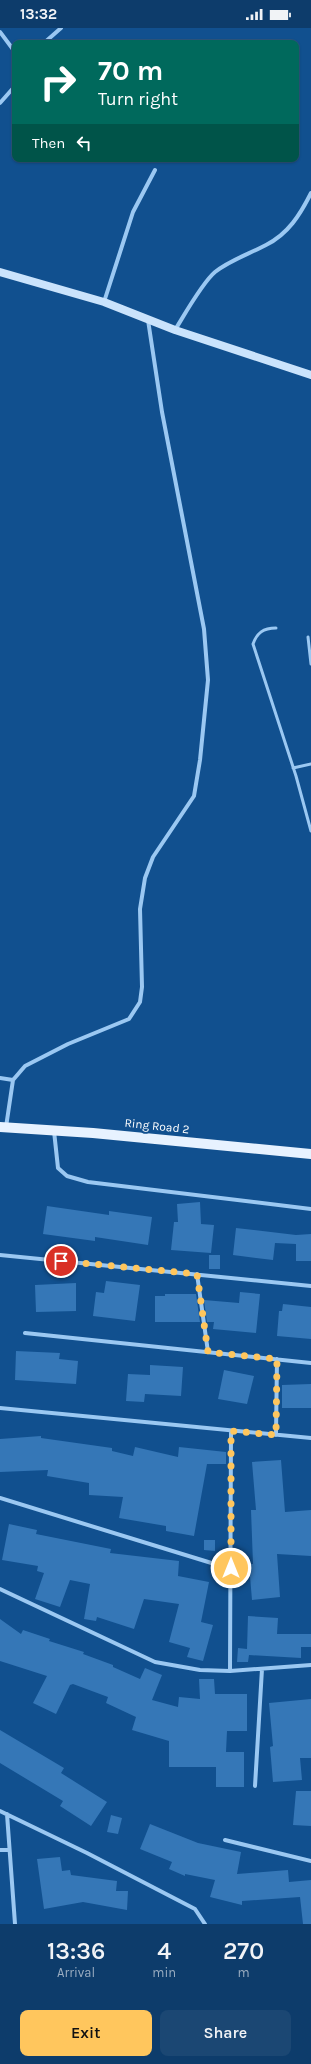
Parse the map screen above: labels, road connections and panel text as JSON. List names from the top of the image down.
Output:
{
  "streets": {
    "main road": ["Ring Road 2"]
  },
  "page": {
    "status": "13:32",
    "turn": ["70 m", "Turn right"],
    "then": "Then",
    "eta": [
      "13:36",
      "Arrival",
      "4",
      "min",
      "270",
      "m"
    ],
    "buttons": ["Exit", "Share"]
  }
}
